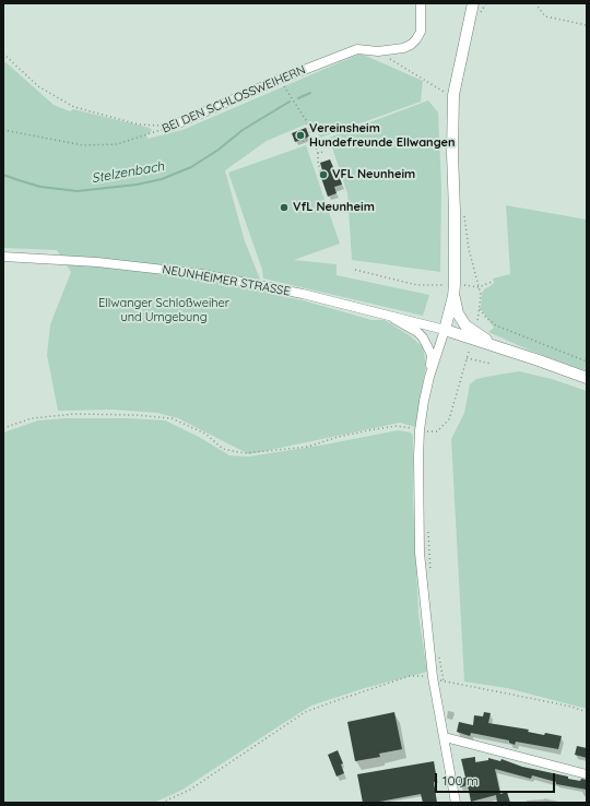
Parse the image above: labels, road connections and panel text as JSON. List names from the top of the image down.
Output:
{
  "streets": {
    "street": ["BEI DEN SCHLOSSWEIHERN", "NEUNHEIMER STRASSE"]
  },
  "water": ["Stelzenbach"],
  "parks": ["Ellwanger Schloßweiher und Umgebung"],
  "places": ["Vereinsheim Hundefreunde Ellwangen", "VFL Neunheim", "VfL Neunheim"],
  "scale_bar": "100 m"
}
